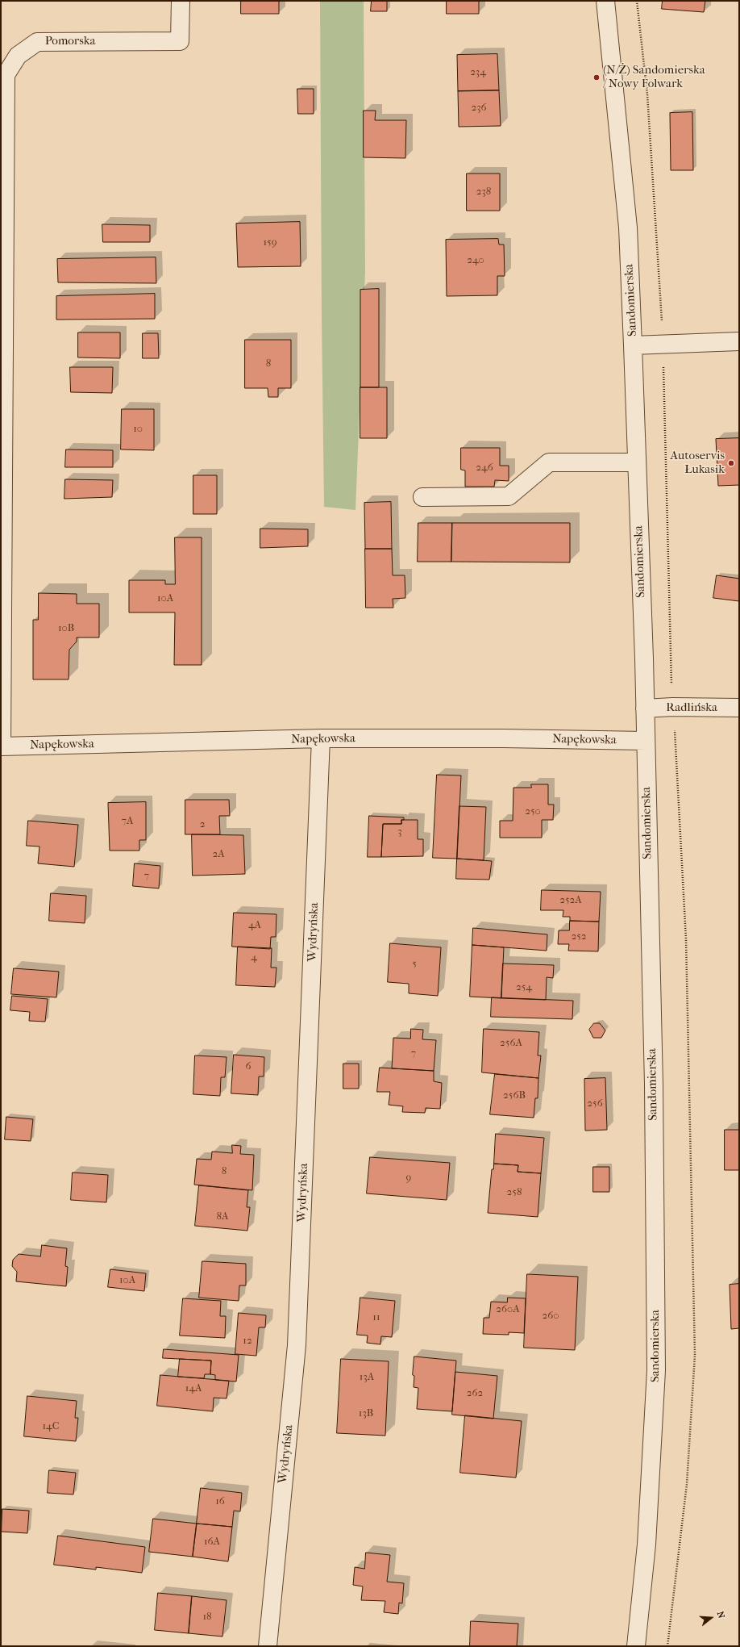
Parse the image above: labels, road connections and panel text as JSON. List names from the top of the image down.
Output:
{
  "streets": {
    "street": [
      "Pomorska",
      "Sandomierska",
      "Radlińska",
      "Napękowska",
      "Wydryńska"
    ]
  },
  "crossings": [
    ["Pomorska", "Napękowska"],
    ["Sandomierska", "Radlińska"],
    ["Sandomierska", "Napękowska"],
    ["Napękowska", "Wydryńska"]
  ],
  "places": ["(N/Ż) Sandomierska / Nowy Folwark", "Autoservis Łukasik"],
  "house_numbers": [
    "234",
    "236",
    "238",
    "159",
    "240",
    "8",
    "10",
    "246",
    "10A",
    "10B",
    "250",
    "7A",
    "2",
    "3",
    "2A",
    "7",
    "252A",
    "4A",
    "252",
    "4",
    "5",
    "254",
    "256A",
    "7",
    "6",
    "256B",
    "256",
    "8",
    "9",
    "258",
    "8A",
    "10A",
    "260A",
    "260",
    "11",
    "12",
    "13A",
    "14A",
    "262",
    "13B",
    "14C",
    "16",
    "16A",
    "18"
  ],
  "north": "right"
}
